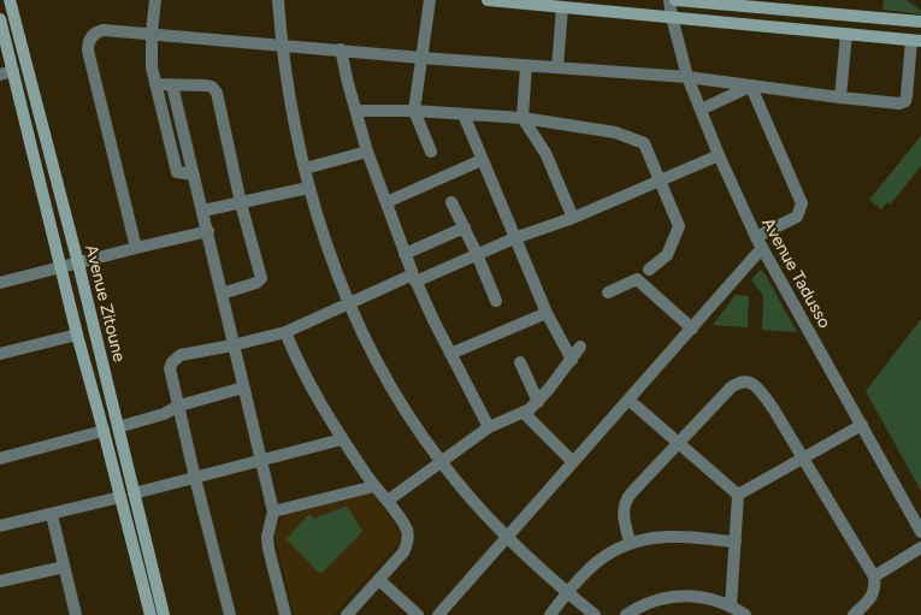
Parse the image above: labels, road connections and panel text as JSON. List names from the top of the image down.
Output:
{
  "streets": {
    "main road": ["Avenue Zitoune"],
    "street": ["Avenue Tadusso"]
  }
}
